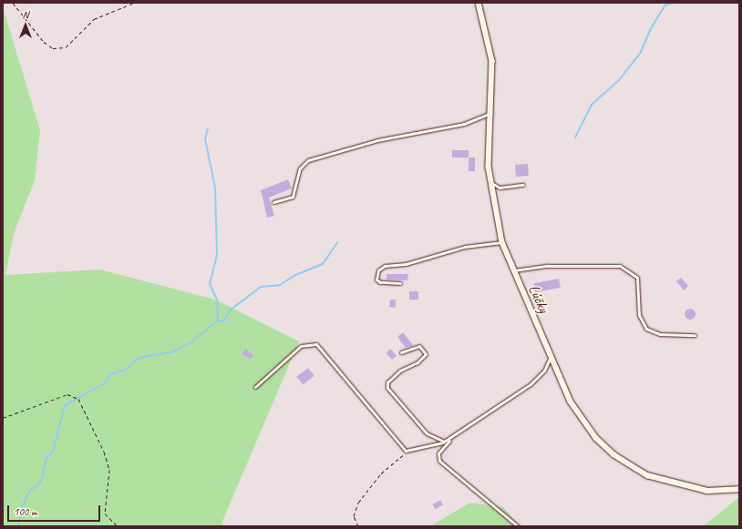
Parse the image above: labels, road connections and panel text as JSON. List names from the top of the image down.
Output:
{
  "streets": {
    "street": ["Lúčky"]
  },
  "scale_bar": "100 m",
  "north": "top"
}
